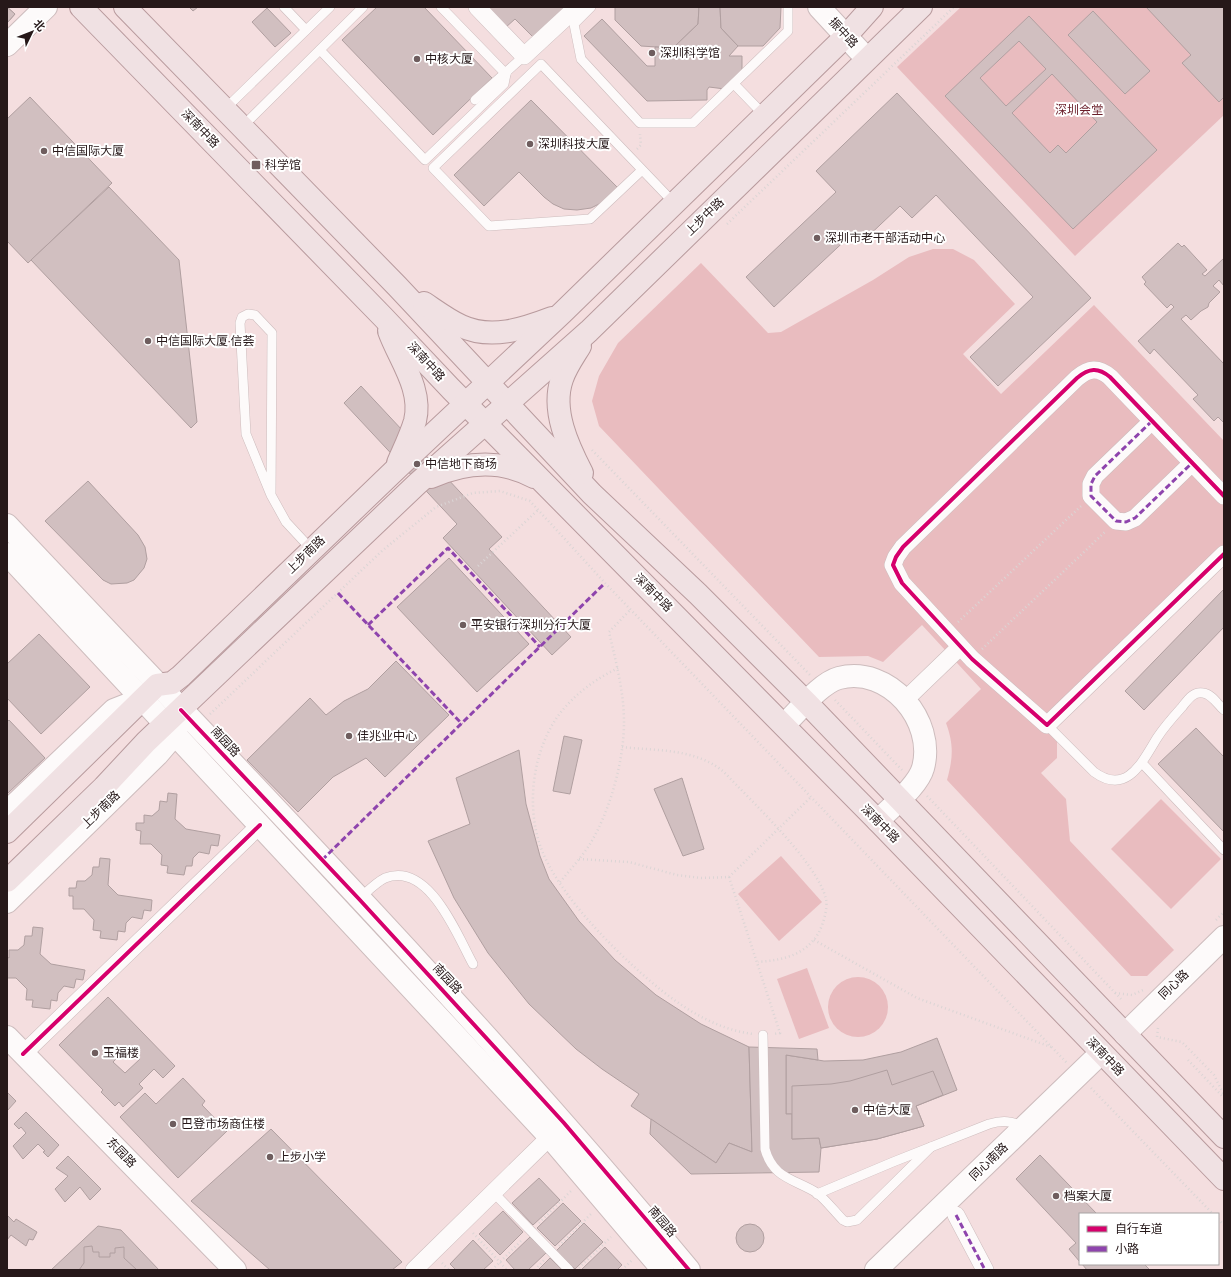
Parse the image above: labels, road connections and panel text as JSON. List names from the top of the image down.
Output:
{
  "streets": {
    "main road": ["深南中路", "上步中路", "上步南路"],
    "street": [
      "振中路",
      "南园路",
      "同心路",
      "东园路",
      "同心南路"
    ]
  },
  "crossings": [
    ["振中路", "上步中路"],
    ["深南中路", "上步中路"],
    ["深南中路", "上步南路"],
    ["深南中路", "同心南路"],
    ["上步中路", "上步南路"],
    ["上步南路", "南园路"]
  ],
  "parks": ["深圳会堂"],
  "places": {
    "other": [
      "深圳科学馆",
      "中核大厦",
      "深圳科技大厦",
      "中信国际大厦",
      "深圳市老干部活动中心",
      "中信国际大厦·信荟",
      "中信地下商场",
      "平安银行深圳分行大厦",
      "佳兆业中心",
      "玉福楼",
      "中信大厦",
      "巴登市场商住楼",
      "上步小学",
      "档案大厦"
    ],
    "transit": ["科学馆"]
  },
  "legend": ["自行车道", "小路"],
  "north": "top right"
}
